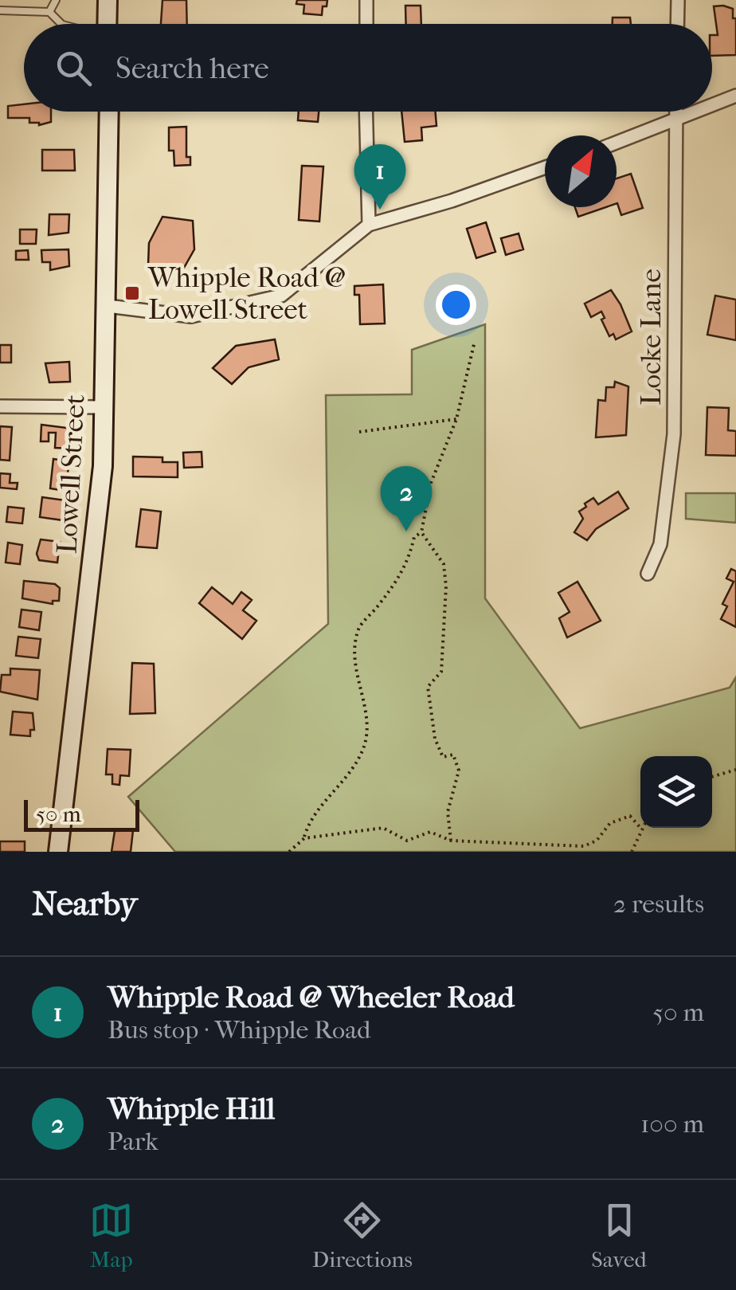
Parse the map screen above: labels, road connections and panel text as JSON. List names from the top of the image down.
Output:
{
  "streets": {
    "main road": ["Lowell Street"],
    "street": ["Locke Lane"]
  },
  "places": {
    "transit": ["Whipple Road @ Lowell Street"]
  },
  "scale_bar": "50 m",
  "north": "top right",
  "page": {
    "search": "Search here",
    "pins": ["1", "2"],
    "scale": "50 m",
    "heading": ["Nearby", "2 results"],
    "list": [
      {
        "mark": "1",
        "name": "Whipple Road @ Wheeler Road",
        "note": "Bus stop · Whipple Road",
        "value": "50 m"
      },
      {
        "mark": "2",
        "name": "Whipple Hill",
        "note": "Park",
        "value": "100 m"
      }
    ],
    "nav": ["Map", "Directions", "Saved"]
  }
}
